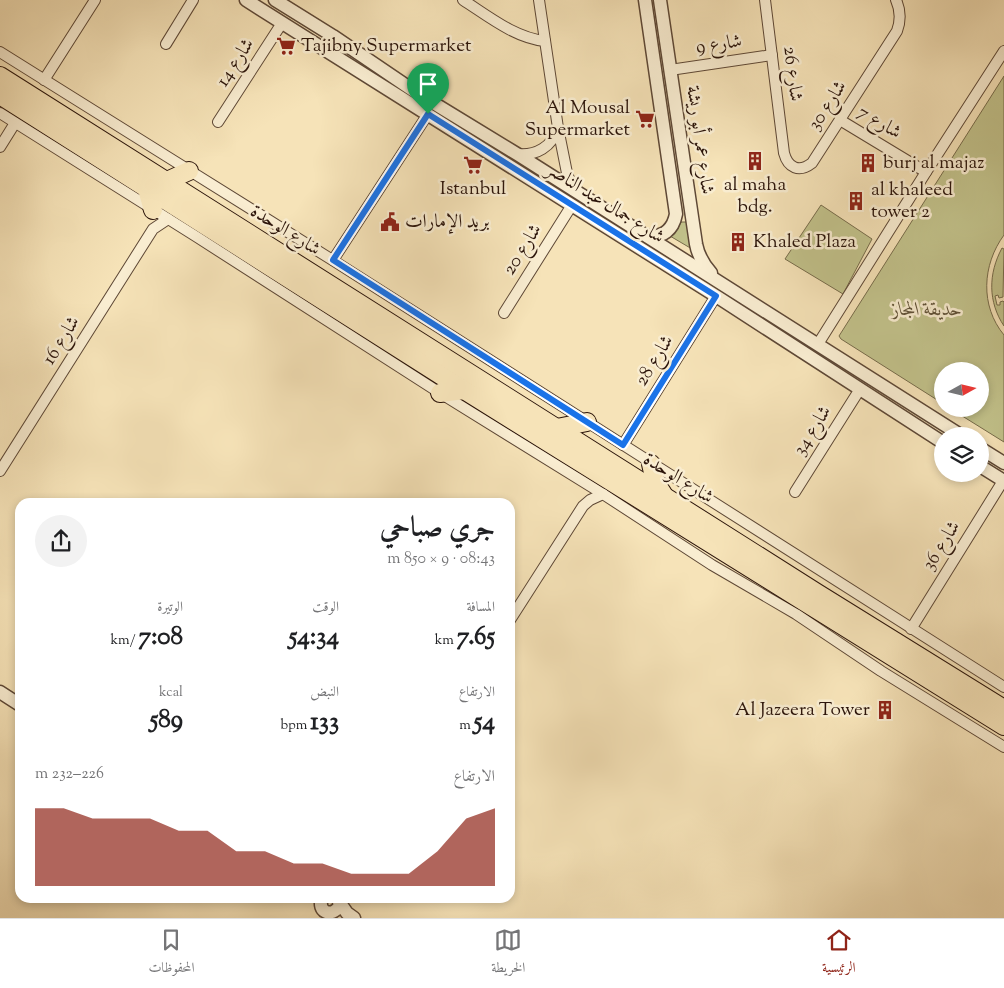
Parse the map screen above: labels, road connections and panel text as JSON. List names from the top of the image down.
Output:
{
  "streets": {
    "highway": ["شارع الوحدة"],
    "street": [
      "شارع 9",
      "شارع 14",
      "شارع 26",
      "شارع 30",
      "شارع 7",
      "شارع عمر أبو ريشة",
      "شارع جمال عبد الناصر",
      "شارع 20",
      "شارع 16",
      "شارع 28",
      "شارع 34",
      "شارع 36"
    ]
  },
  "crossings": [
    ["شارع 9", "شارع 26"],
    ["شارع 9", "شارع عمر أبو ريشة"],
    ["شارع 14", "شارع جمال عبد الناصر"],
    ["شارع 26", "شارع 30"],
    ["شارع 30", "شارع 7"],
    ["شارع عمر أبو ريشة", "شارع جمال عبد الناصر"],
    ["شارع جمال عبد الناصر", "شارع 20"],
    ["شارع جمال عبد الناصر", "شارع 28"],
    ["شارع جمال عبد الناصر", "شارع 34"]
  ],
  "parks": ["حديقة المجاز"],
  "places": {
    "supermarket": ["Tajibny Supermarket", "Al Mousal Supermarket", "Istanbul"],
    "building": [
      "al maha bdg.",
      "burj al majaz",
      "al khaleed tower 2",
      "Khaled Plaza",
      "Al Jazeera Tower"
    ],
    "public building": ["بريد الإمارات"]
  },
  "north": "right",
  "page": {
    "heading": ["جري صباحي", "08:43 · 9 × 850 m"],
    "stats": [
      ["المسافة", "7.65 km"],
      ["الوقت", "54:34"],
      ["الوتيرة", "7:08 /km"],
      ["الارتفاع", "54 m"],
      ["النبض", "133 bpm"],
      ["kcal", "589"]
    ],
    "chart": ["الارتفاع", "226–232 m"],
    "tabs": ["الرئيسية", "الخريطة", "المحفوظات"]
  }
}
